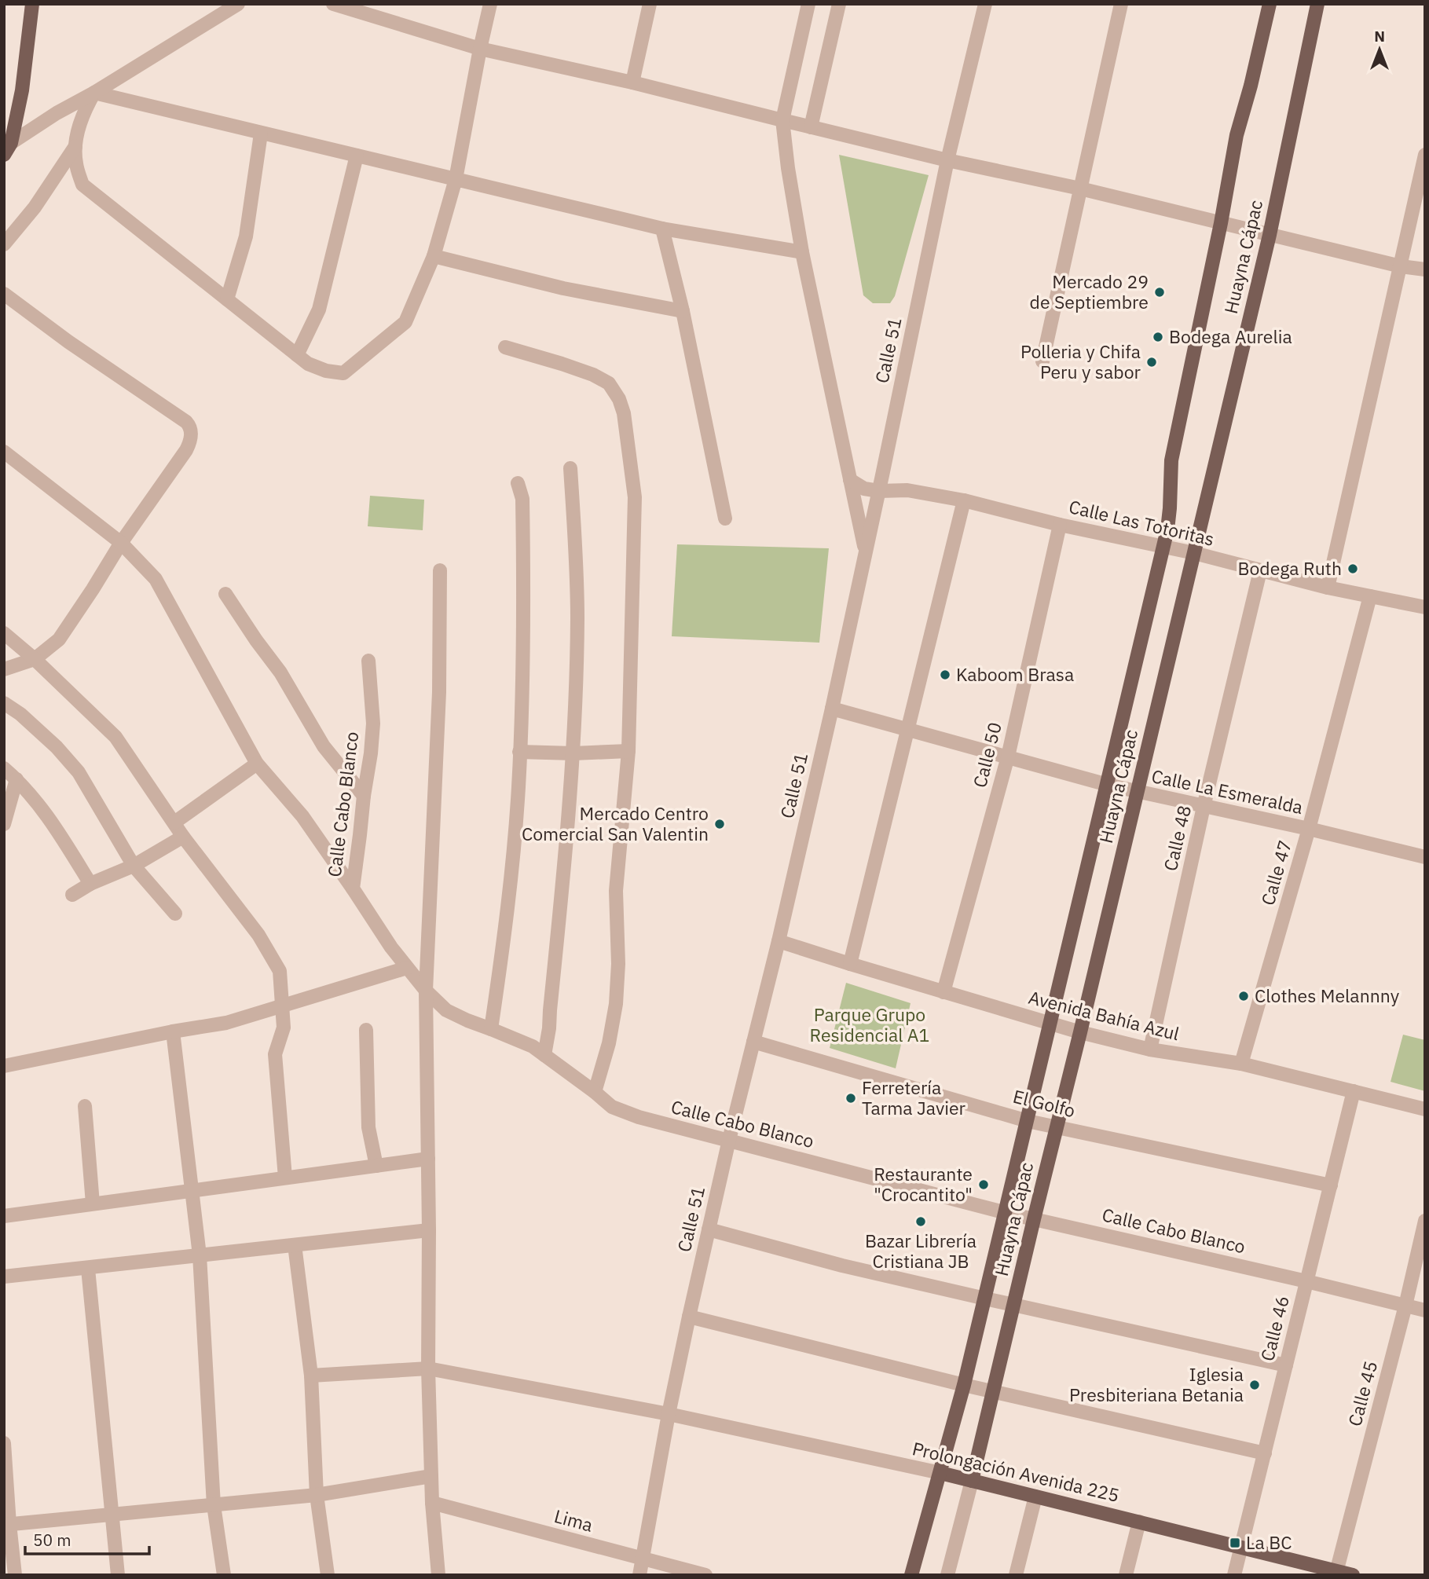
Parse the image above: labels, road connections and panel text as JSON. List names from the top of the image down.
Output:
{
  "streets": {
    "main road": ["Huayna Cápac", "Prolongación Avenida 225"],
    "street": [
      "Calle 51",
      "Calle Las Totoritas",
      "Calle 50",
      "Calle La Esmeralda",
      "Calle Cabo Blanco",
      "Calle 48",
      "Calle 47",
      "Avenida Bahía Azul",
      "El Golfo",
      "Calle 46",
      "Calle 45",
      "Lima"
    ]
  },
  "crossings": [
    ["Huayna Cápac", "Calle Las Totoritas"],
    ["Huayna Cápac", "Calle La Esmeralda"],
    ["Huayna Cápac", "Calle Cabo Blanco"],
    ["Huayna Cápac", "Avenida Bahía Azul"],
    ["Huayna Cápac", "El Golfo"],
    ["Huayna Cápac", "Prolongación Avenida 225"],
    ["Calle 51", "Calle Las Totoritas"],
    ["Calle 51", "Calle La Esmeralda"],
    ["Calle 51", "Calle Cabo Blanco"],
    ["Calle 51", "Avenida Bahía Azul"],
    ["Calle 51", "El Golfo"],
    ["Calle 51", "Prolongación Avenida 225"],
    ["Calle 51", "Lima"],
    ["Calle Las Totoritas", "Calle 50"],
    ["Calle Las Totoritas", "Calle 48"],
    ["Calle Las Totoritas", "Calle 47"],
    ["Calle 50", "Calle La Esmeralda"],
    ["Calle 50", "Avenida Bahía Azul"],
    ["Calle La Esmeralda", "Calle 48"],
    ["Calle La Esmeralda", "Calle 47"],
    ["Calle Cabo Blanco", "Calle 46"],
    ["Calle Cabo Blanco", "Calle 45"],
    ["Calle 48", "Avenida Bahía Azul"],
    ["Calle 47", "Avenida Bahía Azul"],
    ["Avenida Bahía Azul", "Calle 46"],
    ["El Golfo", "Calle 46"],
    ["Calle 46", "Prolongación Avenida 225"],
    ["Calle 45", "Prolongación Avenida 225"]
  ],
  "parks": ["Parque Grupo Residencial A1"],
  "places": {
    "other": [
      "Mercado 29 de Septiembre",
      "Bodega Aurelia",
      "Polleria y Chifa Peru y sabor",
      "Bodega Ruth",
      "Kaboom Brasa",
      "Mercado Centro Comercial San Valentin",
      "Clothes Melannny",
      "Ferretería Tarma Javier",
      "Restaurante \"Crocantito\"",
      "Bazar Librería Cristiana JB",
      "Iglesia Presbiteriana Betania"
    ],
    "transit": ["La BC"]
  },
  "scale_bar": "50 m",
  "north": "top"
}
